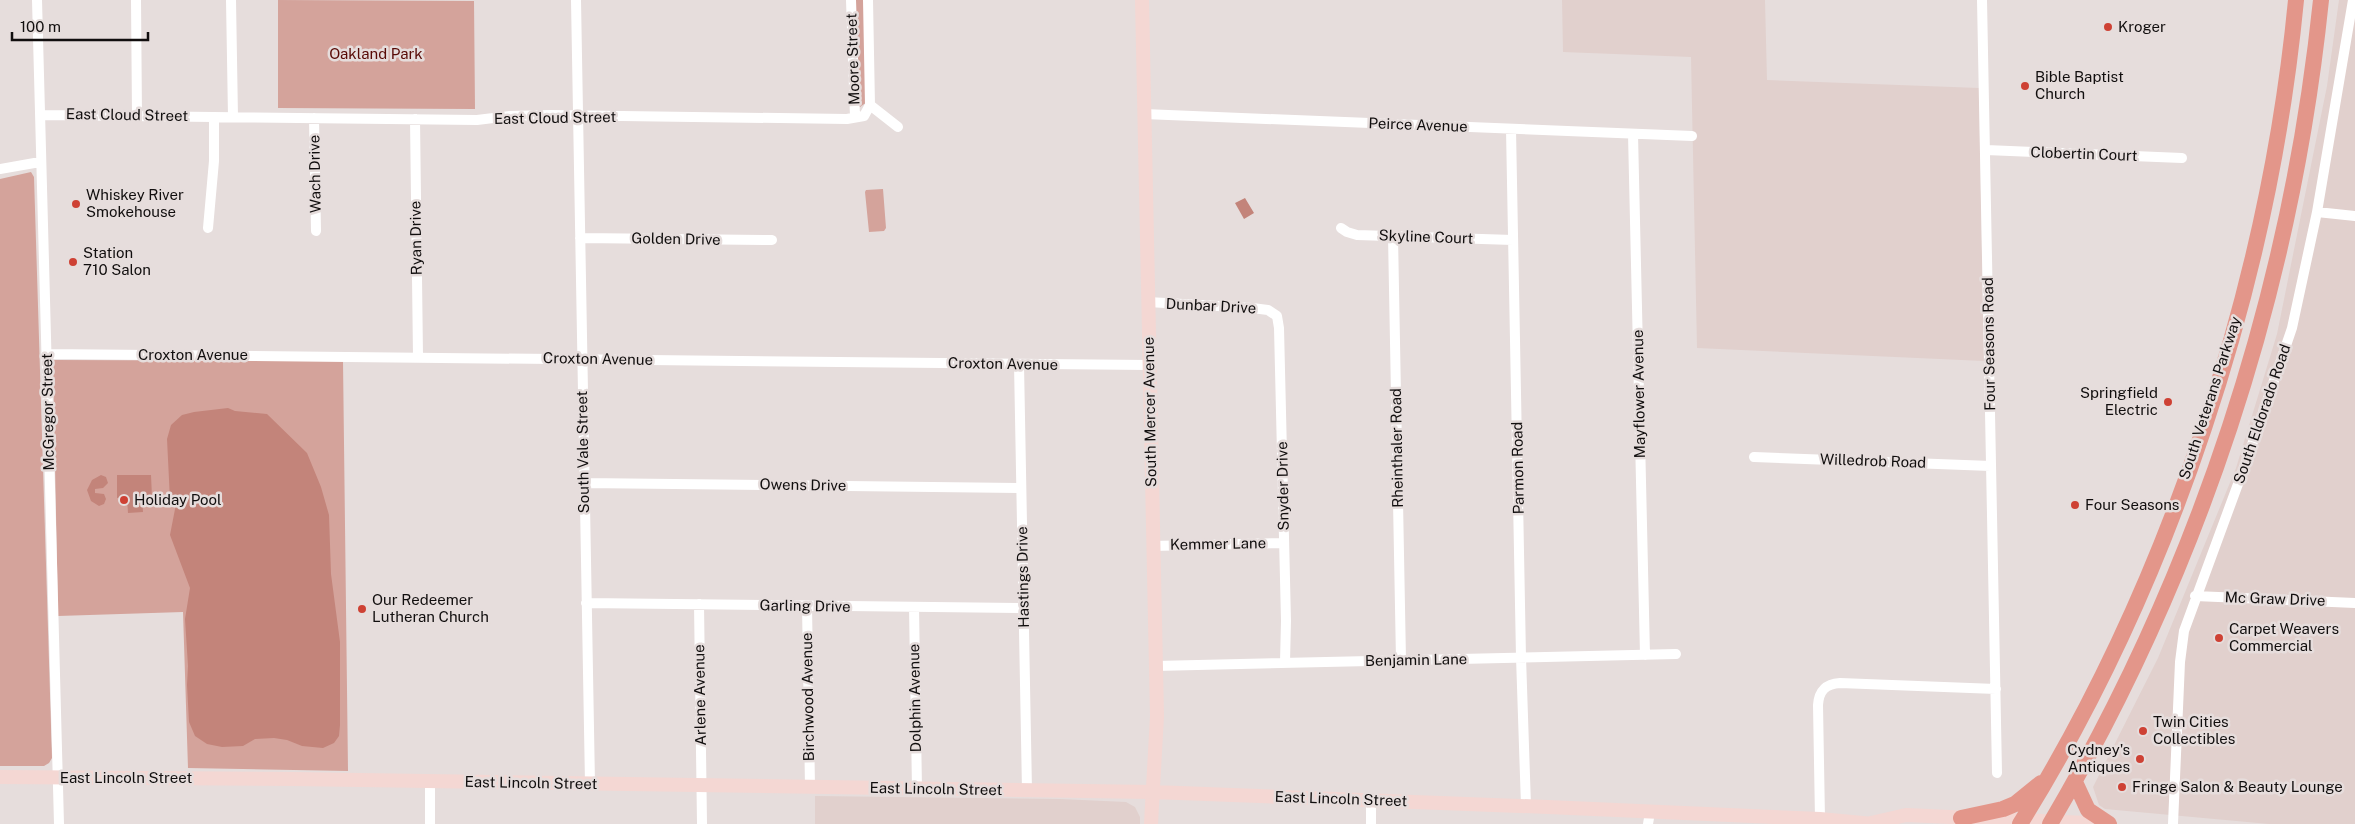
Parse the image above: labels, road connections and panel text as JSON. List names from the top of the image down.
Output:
{
  "streets": {
    "highway": ["South Veterans Parkway"],
    "main road": ["South Mercer Avenue", "East Lincoln Street"],
    "street": [
      "Moore Street",
      "East Cloud Street",
      "Peirce Avenue",
      "Clobertin Court",
      "Wach Drive",
      "Skyline Court",
      "Ryan Drive",
      "Golden Drive",
      "Dunbar Drive",
      "Four Seasons Road",
      "Croxton Avenue",
      "Mayflower Avenue",
      "McGregor Street",
      "South Eldorado Road",
      "Rheinthaler Road",
      "South Vale Street",
      "Willedrob Road",
      "Parmon Road",
      "Owens Drive",
      "Snyder Drive",
      "Kemmer Lane",
      "Hastings Drive",
      "Mc Graw Drive",
      "Garling Drive",
      "Benjamin Lane",
      "Arlene Avenue",
      "Birchwood Avenue",
      "Dolphin Avenue"
    ]
  },
  "crossings": [
    ["Moore Street", "East Cloud Street"],
    ["East Cloud Street", "Wach Drive"],
    ["East Cloud Street", "Ryan Drive"],
    ["East Cloud Street", "McGregor Street"],
    ["East Cloud Street", "South Vale Street"],
    ["Peirce Avenue", "Mayflower Avenue"],
    ["Peirce Avenue", "South Mercer Avenue"],
    ["Peirce Avenue", "Parmon Road"],
    ["Clobertin Court", "Four Seasons Road"],
    ["Skyline Court", "Rheinthaler Road"],
    ["Skyline Court", "Parmon Road"],
    ["Ryan Drive", "Croxton Avenue"],
    ["Golden Drive", "South Vale Street"],
    ["Dunbar Drive", "South Mercer Avenue"],
    ["Dunbar Drive", "Snyder Drive"],
    ["Four Seasons Road", "Willedrob Road"],
    ["Croxton Avenue", "McGregor Street"],
    ["Croxton Avenue", "South Mercer Avenue"],
    ["Croxton Avenue", "South Vale Street"],
    ["Croxton Avenue", "Hastings Drive"],
    ["Mayflower Avenue", "Benjamin Lane"],
    ["South Veterans Parkway", "East Lincoln Street"],
    ["McGregor Street", "East Lincoln Street"],
    ["South Mercer Avenue", "Kemmer Lane"],
    ["South Mercer Avenue", "Benjamin Lane"],
    ["South Mercer Avenue", "East Lincoln Street"],
    ["South Eldorado Road", "Mc Graw Drive"],
    ["Rheinthaler Road", "Benjamin Lane"],
    ["South Vale Street", "Owens Drive"],
    ["South Vale Street", "Garling Drive"],
    ["South Vale Street", "East Lincoln Street"],
    ["Parmon Road", "Benjamin Lane"],
    ["Parmon Road", "East Lincoln Street"],
    ["Owens Drive", "Hastings Drive"],
    ["Snyder Drive", "Kemmer Lane"],
    ["Snyder Drive", "Benjamin Lane"],
    ["Hastings Drive", "Garling Drive"],
    ["Hastings Drive", "East Lincoln Street"],
    ["Garling Drive", "Arlene Avenue"],
    ["Garling Drive", "Birchwood Avenue"],
    ["Garling Drive", "Dolphin Avenue"],
    ["Arlene Avenue", "East Lincoln Street"],
    ["Birchwood Avenue", "East Lincoln Street"],
    ["Dolphin Avenue", "East Lincoln Street"]
  ],
  "parks": ["Oakland Park"],
  "places": [
    "Kroger",
    "Bible Baptist Church",
    "Whiskey River Smokehouse",
    "Station 710 Salon",
    "Springfield Electric",
    "Holiday Pool",
    "Four Seasons",
    "Our Redeemer Lutheran Church",
    "Carpet Weavers Commercial",
    "Twin Cities Collectibles",
    "Cydney's Antiques",
    "Fringe Salon & Beauty Lounge"
  ],
  "scale_bar": "100 m"
}
